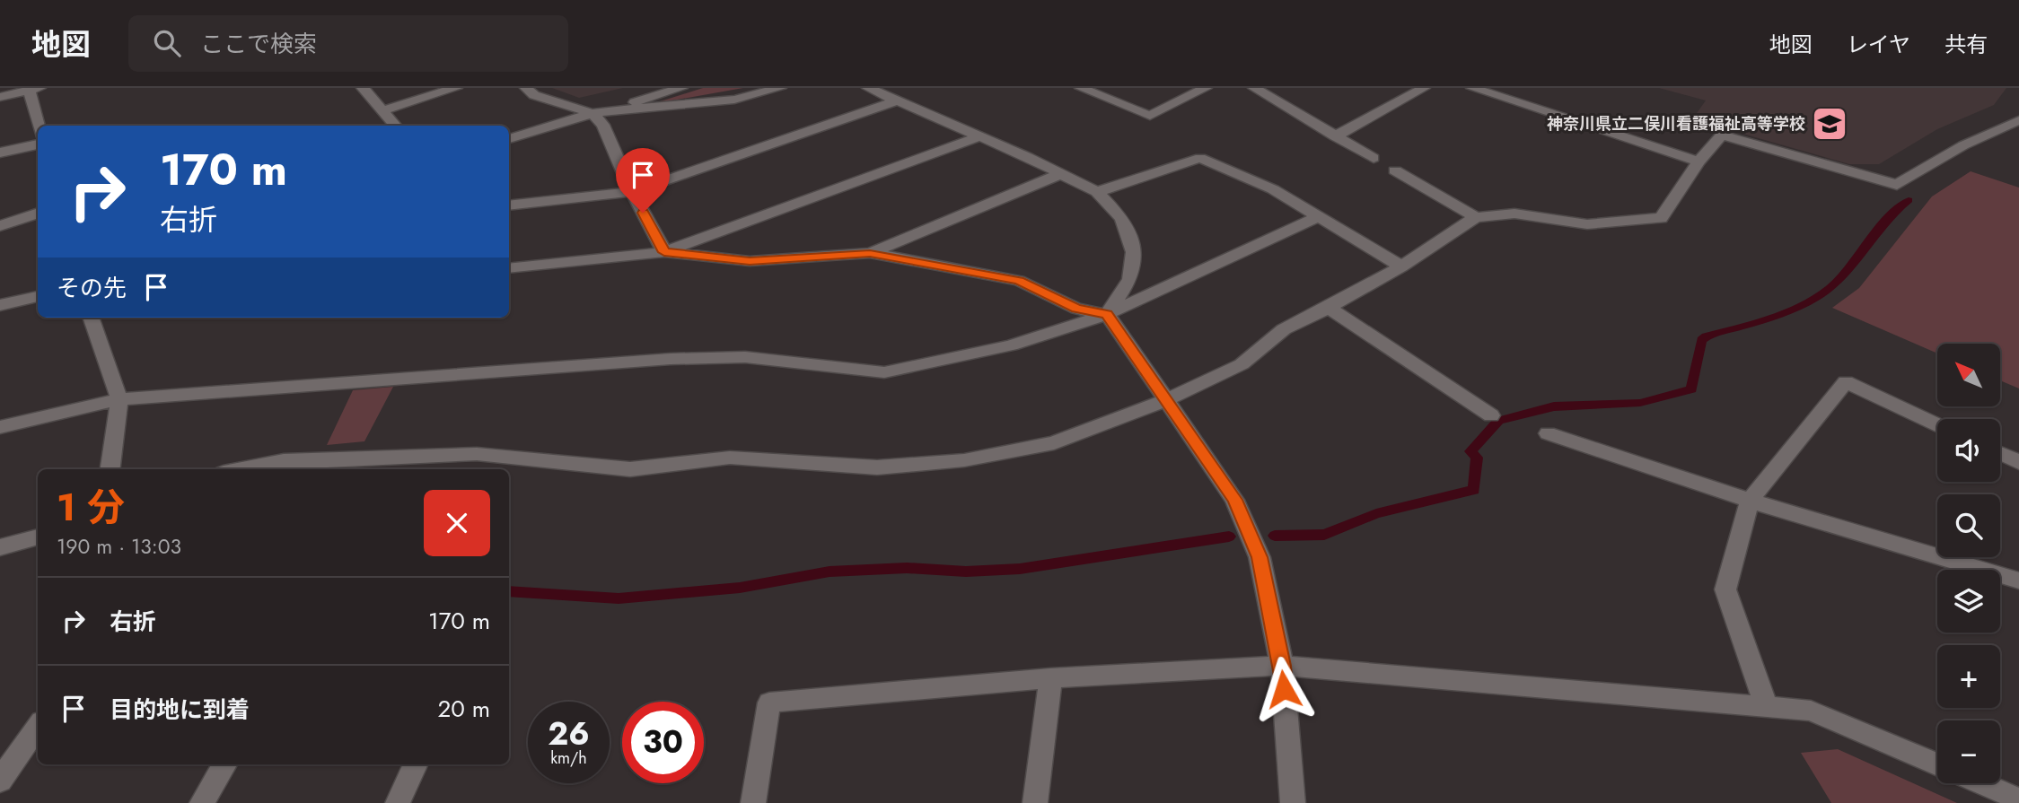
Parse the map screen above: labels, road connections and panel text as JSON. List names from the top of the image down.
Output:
{
  "places": {
    "school or university": ["神奈川県立二俣川看護福祉高等学校"]
  },
  "north": "top left",
  "page": {
    "header": "地図",
    "search": "ここで検索",
    "nav": ["地図", "レイヤ", "共有"],
    "turn": ["170 m", "右折"],
    "then": "その先",
    "map_buttons": ["+", "−"],
    "heading": ["1 分", "190 m · 13:03"],
    "list": [
      {
        "name": "右折",
        "value": "170 m"
      },
      {
        "name": "目的地に到着",
        "value": "20 m"
      }
    ],
    "speed": "26 km/h",
    "limit": "30"
  }
}
